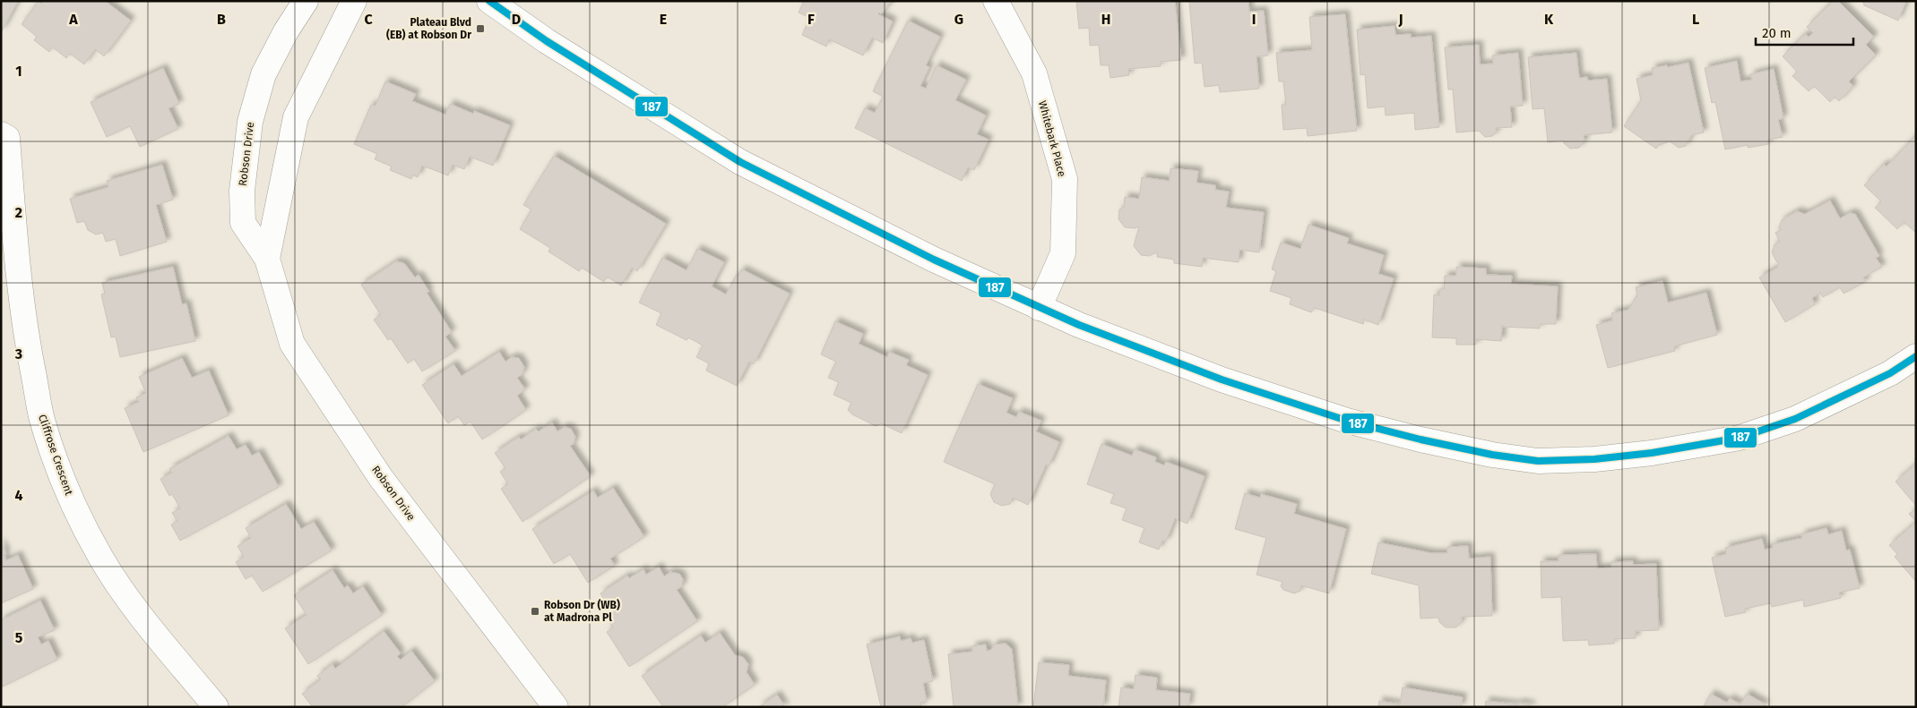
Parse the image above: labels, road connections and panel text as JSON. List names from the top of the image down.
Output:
{
  "streets": {
    "street": ["Whitebark Place", "Robson Drive", "Cliffrose Crescent"]
  },
  "places": {
    "transit": ["Plateau Blvd (EB) at Robson Dr", "Robson Dr (WB) at Madrona Pl"]
  },
  "lines": ["transit line 187"],
  "scale_bar": "20 m",
  "grid": {
    "columns": [
      "A",
      "B",
      "C",
      "D",
      "E",
      "F",
      "G",
      "H",
      "I",
      "J",
      "K",
      "L"
    ],
    "rows": [
      "1",
      "2",
      "3",
      "4",
      "5"
    ]
  }
}
